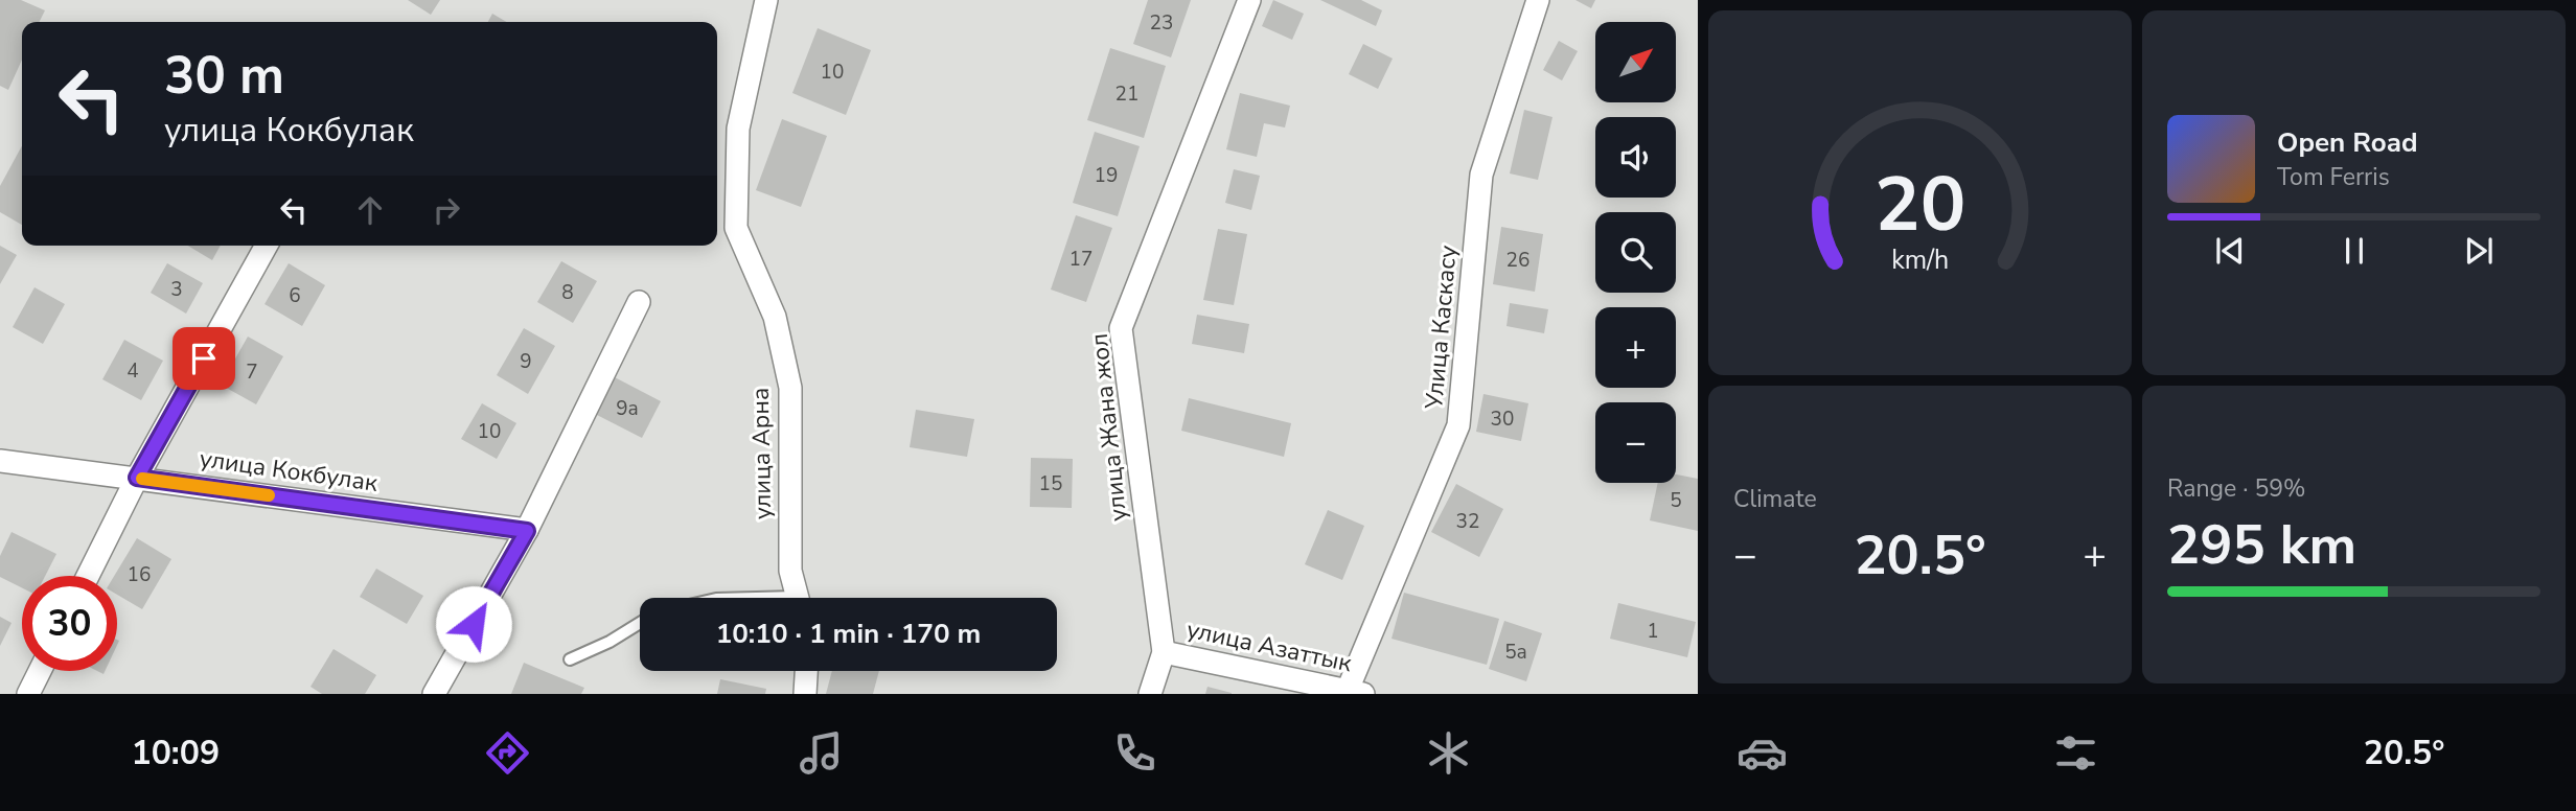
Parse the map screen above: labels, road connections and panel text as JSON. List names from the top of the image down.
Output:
{
  "streets": {
    "street": [
      "Улица Каскасу",
      "улица Жана жол",
      "улица Арна",
      "улица Кокбулак",
      "улица Азаттык"
    ]
  },
  "crossings": [
    ["Улица Каскасу", "улица Азаттык"],
    ["улица Жана жол", "улица Азаттык"]
  ],
  "house_numbers": [
    "23",
    "10",
    "21",
    "19",
    "17",
    "26",
    "3",
    "8",
    "6",
    "9",
    "4",
    "7",
    "9а",
    "30",
    "10",
    "15",
    "5",
    "32",
    "16",
    "1",
    "5а"
  ],
  "north": "top right",
  "page": {
    "map_buttons": ["+", "−"],
    "turn": ["30 m", "улица Кокбулак"],
    "song": ["Open Road", "Tom Ferris"],
    "tile": [
      "Climate",
      ["Range · 59%", "295 km"]
    ],
    "heat": ["−", "20.5°", "+"],
    "limit": "30",
    "trip": "10:10 · 1 min · 170 m",
    "tabs": ["10:09", "20.5°"],
    "gauge": ["20", "km/h"]
  }
}
